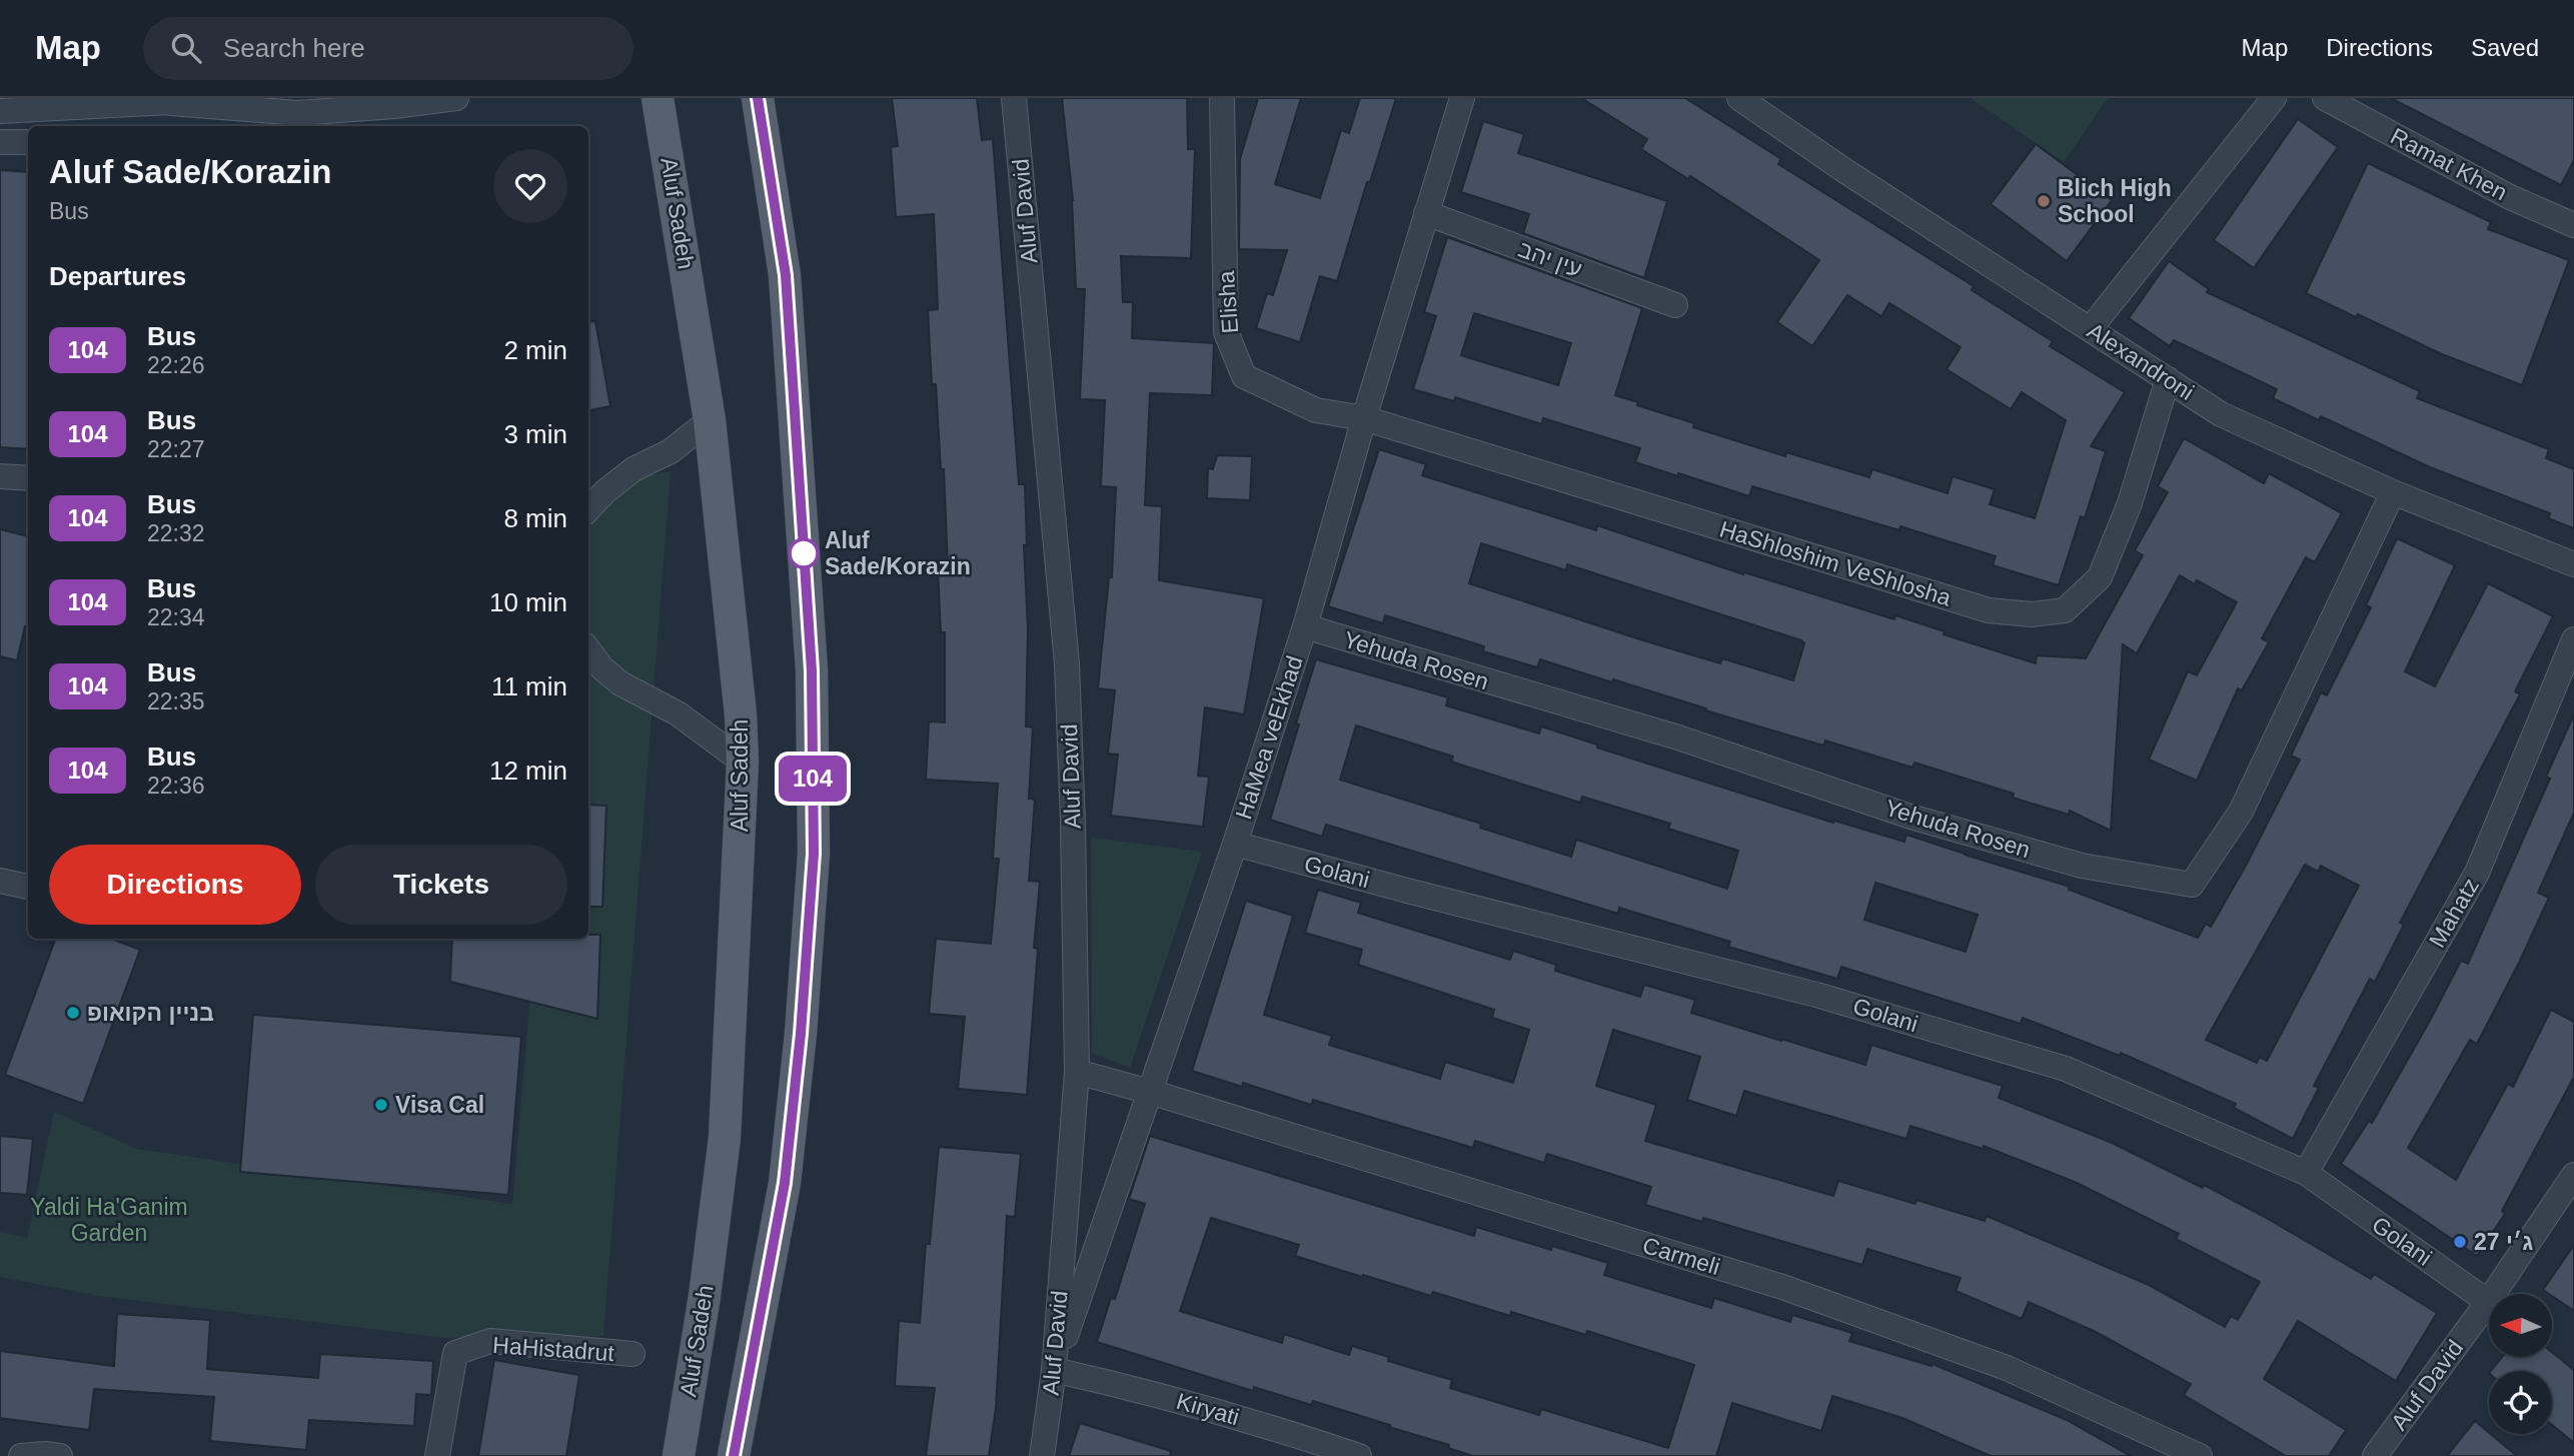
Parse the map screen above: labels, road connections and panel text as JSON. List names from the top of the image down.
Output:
{
  "streets": {
    "main road": ["Aluf Sadeh"],
    "street": [
      "Ramat Khen",
      "Aluf David",
      "עין יהב",
      "Elisha",
      "Alexandroni",
      "HaShloshim VeShlosha",
      "Yehuda Rosen",
      "HaMea veEkhad",
      "Golani",
      "Mahatz",
      "Carmeli",
      "HaHistadrut",
      "Kiryati"
    ]
  },
  "crossings": [
    ["Aluf David", "HaMea veEkhad"],
    ["Aluf David", "Golani"],
    ["Aluf David", "Carmeli"],
    ["Aluf David", "Kiryati"],
    ["עין יהב", "HaMea veEkhad"],
    ["Elisha", "HaShloshim VeShlosha"],
    ["Elisha", "HaMea veEkhad"],
    ["Alexandroni", "HaShloshim VeShlosha"],
    ["Alexandroni", "Yehuda Rosen"],
    ["HaShloshim VeShlosha", "HaMea veEkhad"],
    ["Yehuda Rosen", "HaMea veEkhad"],
    ["HaMea veEkhad", "Golani"],
    ["HaMea veEkhad", "Carmeli"],
    ["HaMea veEkhad", "Kiryati"],
    ["Golani", "Mahatz"]
  ],
  "parks": ["Yaldi Ha'Ganim Garden"],
  "places": [
    "Blich High School",
    "Aluf Sade/Korazin",
    "בניין הקואופ",
    "Visa Cal",
    "ג׳י 27"
  ],
  "lines": ["bus line 104"],
  "north": "left",
  "page": {
    "header": "Map",
    "search": "Search here",
    "nav": ["Map", "Directions", "Saved"],
    "on_map": "104",
    "heading": [
      ["Aluf Sade/Korazin", "Bus"],
      "Departures"
    ],
    "list": [
      {
        "mark": "104",
        "name": "Bus",
        "note": "22:26",
        "value": "2 min"
      },
      {
        "mark": "104",
        "name": "Bus",
        "note": "22:27",
        "value": "3 min"
      },
      {
        "mark": "104",
        "name": "Bus",
        "note": "22:32",
        "value": "8 min"
      },
      {
        "mark": "104",
        "name": "Bus",
        "note": "22:34",
        "value": "10 min"
      },
      {
        "mark": "104",
        "name": "Bus",
        "note": "22:35",
        "value": "11 min"
      },
      {
        "mark": "104",
        "name": "Bus",
        "note": "22:36",
        "value": "12 min"
      }
    ],
    "buttons": ["Directions", "Tickets"]
  }
}
